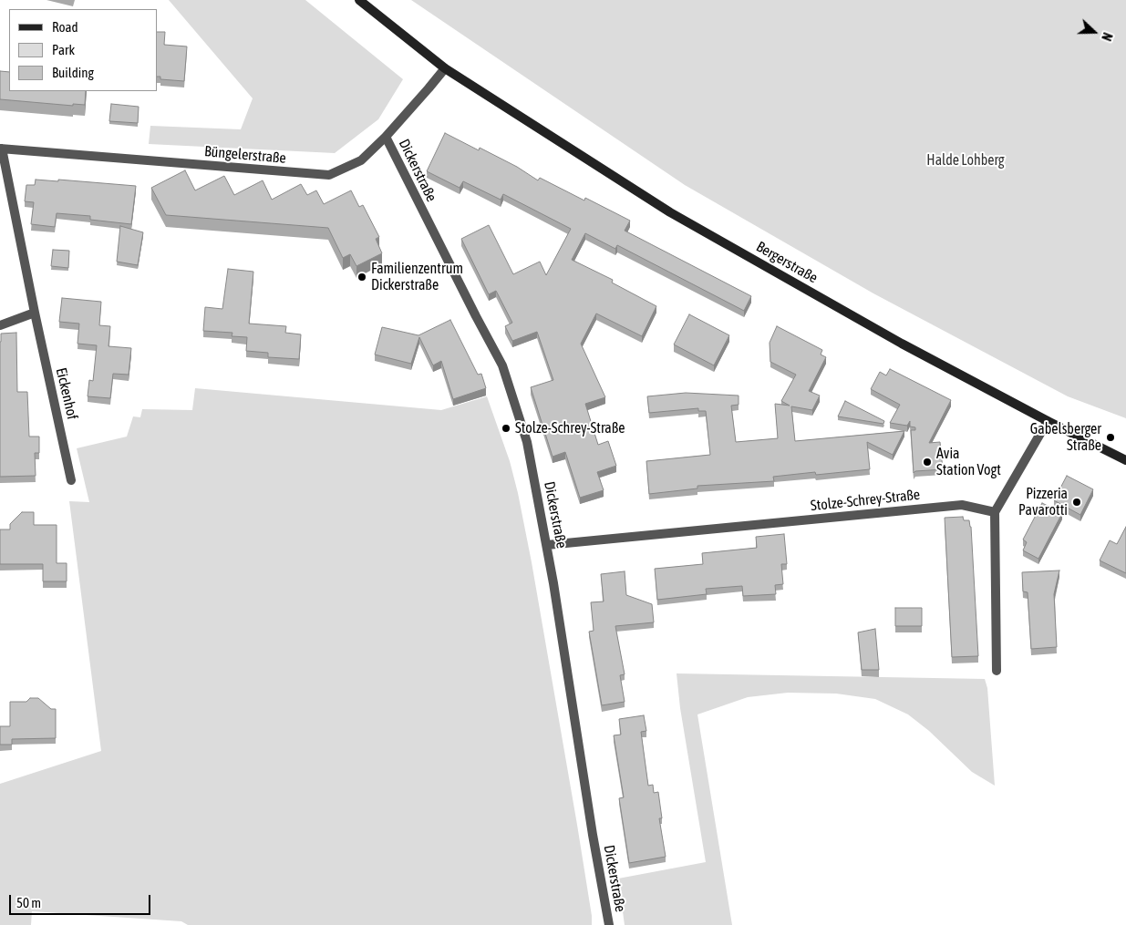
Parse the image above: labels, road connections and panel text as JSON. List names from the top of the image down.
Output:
{
  "streets": {
    "main road": ["Bergerstraße"],
    "street": [
      "Büngelerstraße",
      "Dickerstraße",
      "Eickenhof",
      "Stolze-Schrey-Straße"
    ]
  },
  "crossings": [
    ["Büngelerstraße", "Dickerstraße"],
    ["Büngelerstraße", "Bergerstraße"],
    ["Büngelerstraße", "Eickenhof"],
    ["Dickerstraße", "Stolze-Schrey-Straße"]
  ],
  "parks": ["Halde Lohberg"],
  "places": [
    "Familienzentrum Dickerstraße",
    "Stolze-Schrey-Straße",
    "Gabelsberger Straße",
    "Avia Station Vogt",
    "Pizzeria Pavarotti"
  ],
  "legend": ["Road", "Park", "Building"],
  "scale_bar": "50 m",
  "north": "right"
}
